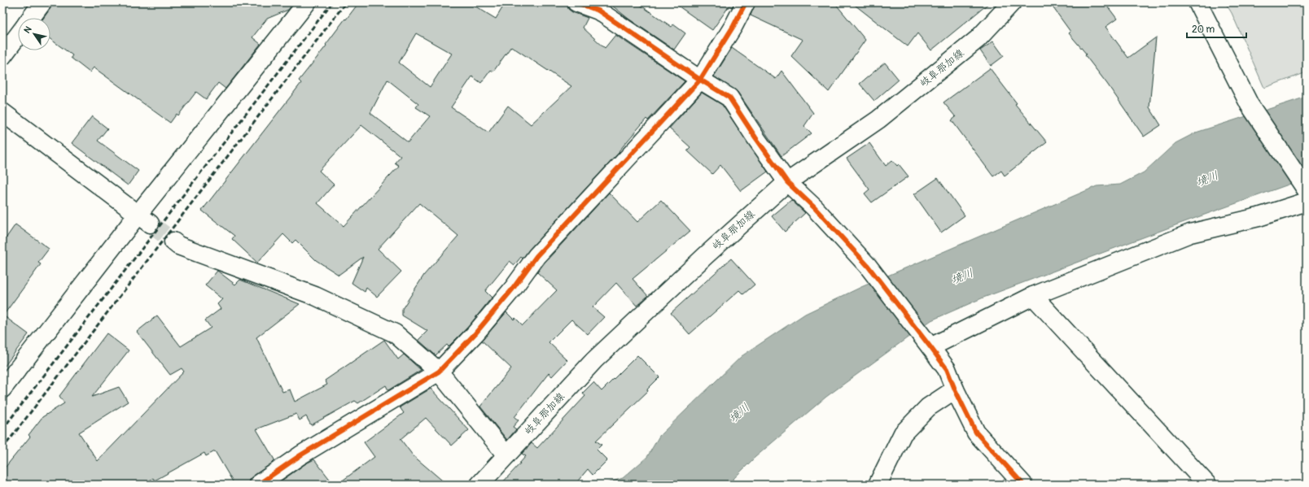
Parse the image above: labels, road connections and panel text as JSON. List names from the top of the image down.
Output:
{
  "streets": {
    "street": ["岐阜那加線"]
  },
  "water": ["境川"],
  "scale_bar": "20 m",
  "north": "top left"
}
